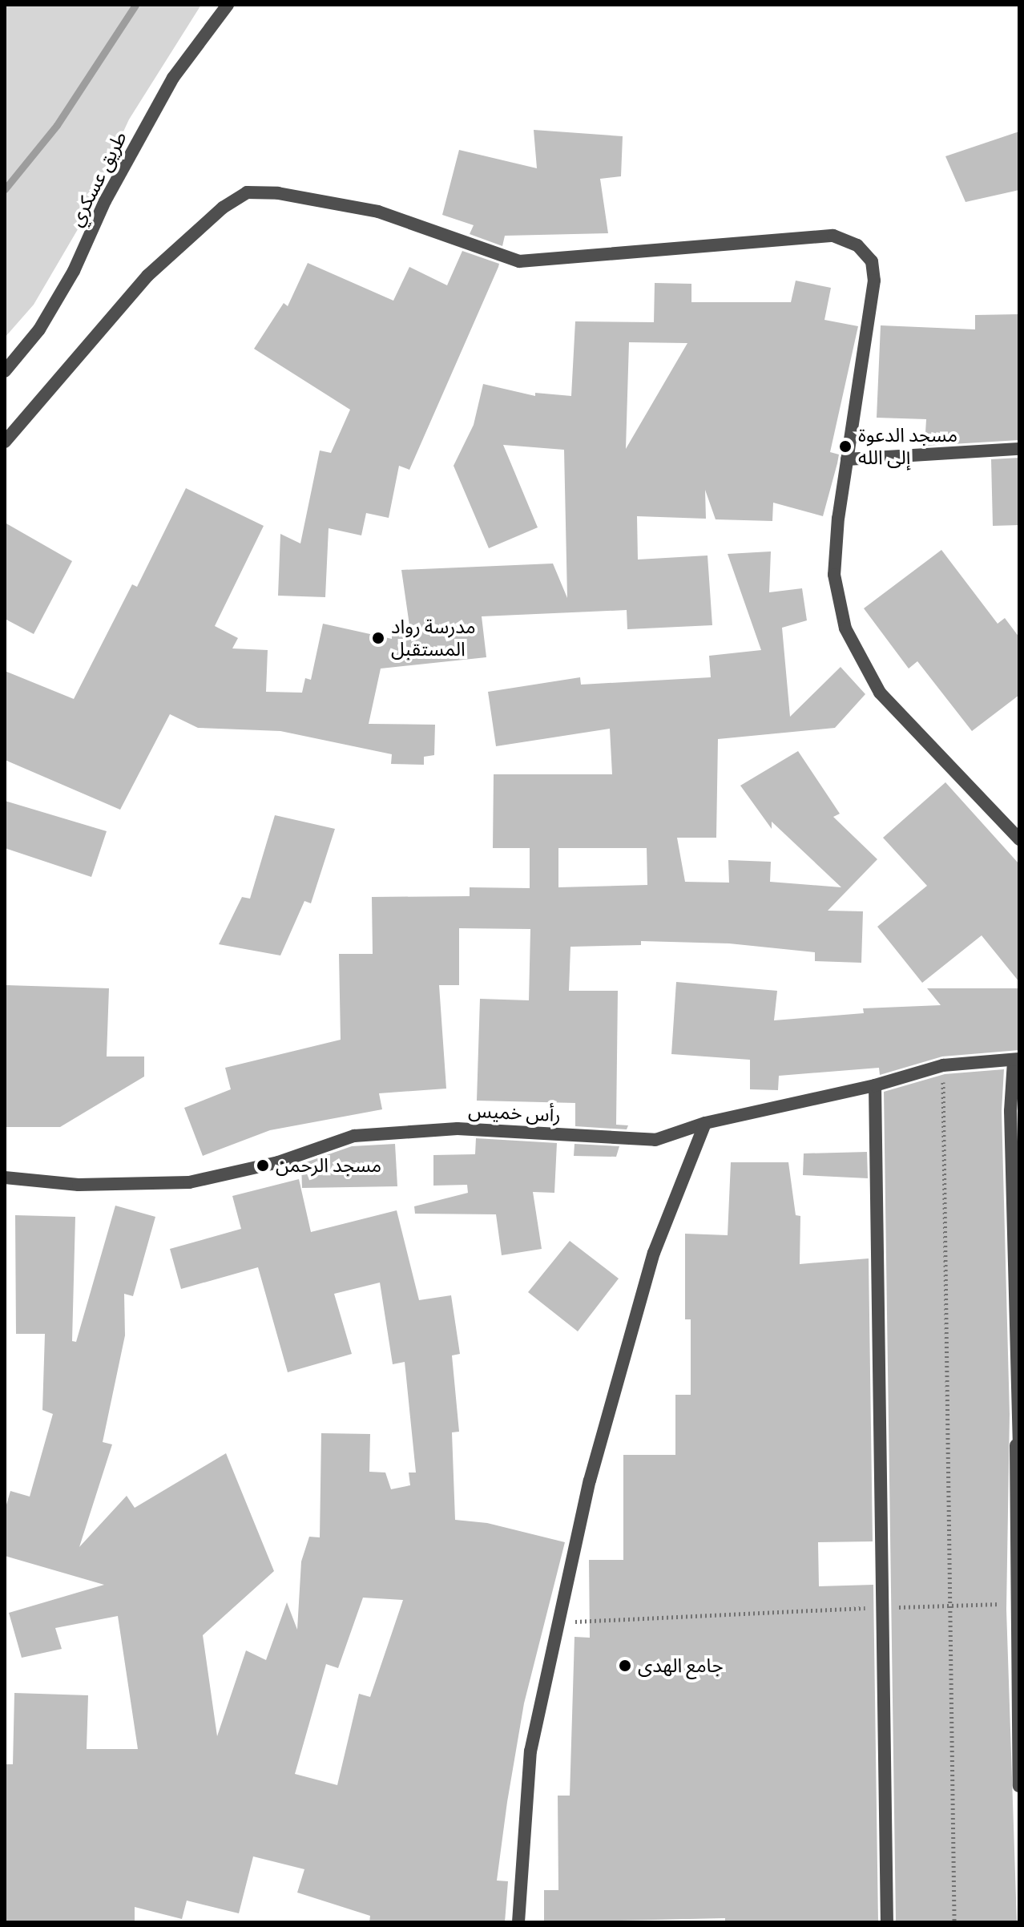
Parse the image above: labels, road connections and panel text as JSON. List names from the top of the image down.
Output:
{
  "streets": {
    "street": ["طريق عسكري", "رأس خميس"]
  },
  "places": [
    "مسجد الدعوة إلى الله",
    "مدرسة رواد المستقبل",
    "مسجد الرحمن",
    "جامع الهدى"
  ]
}
